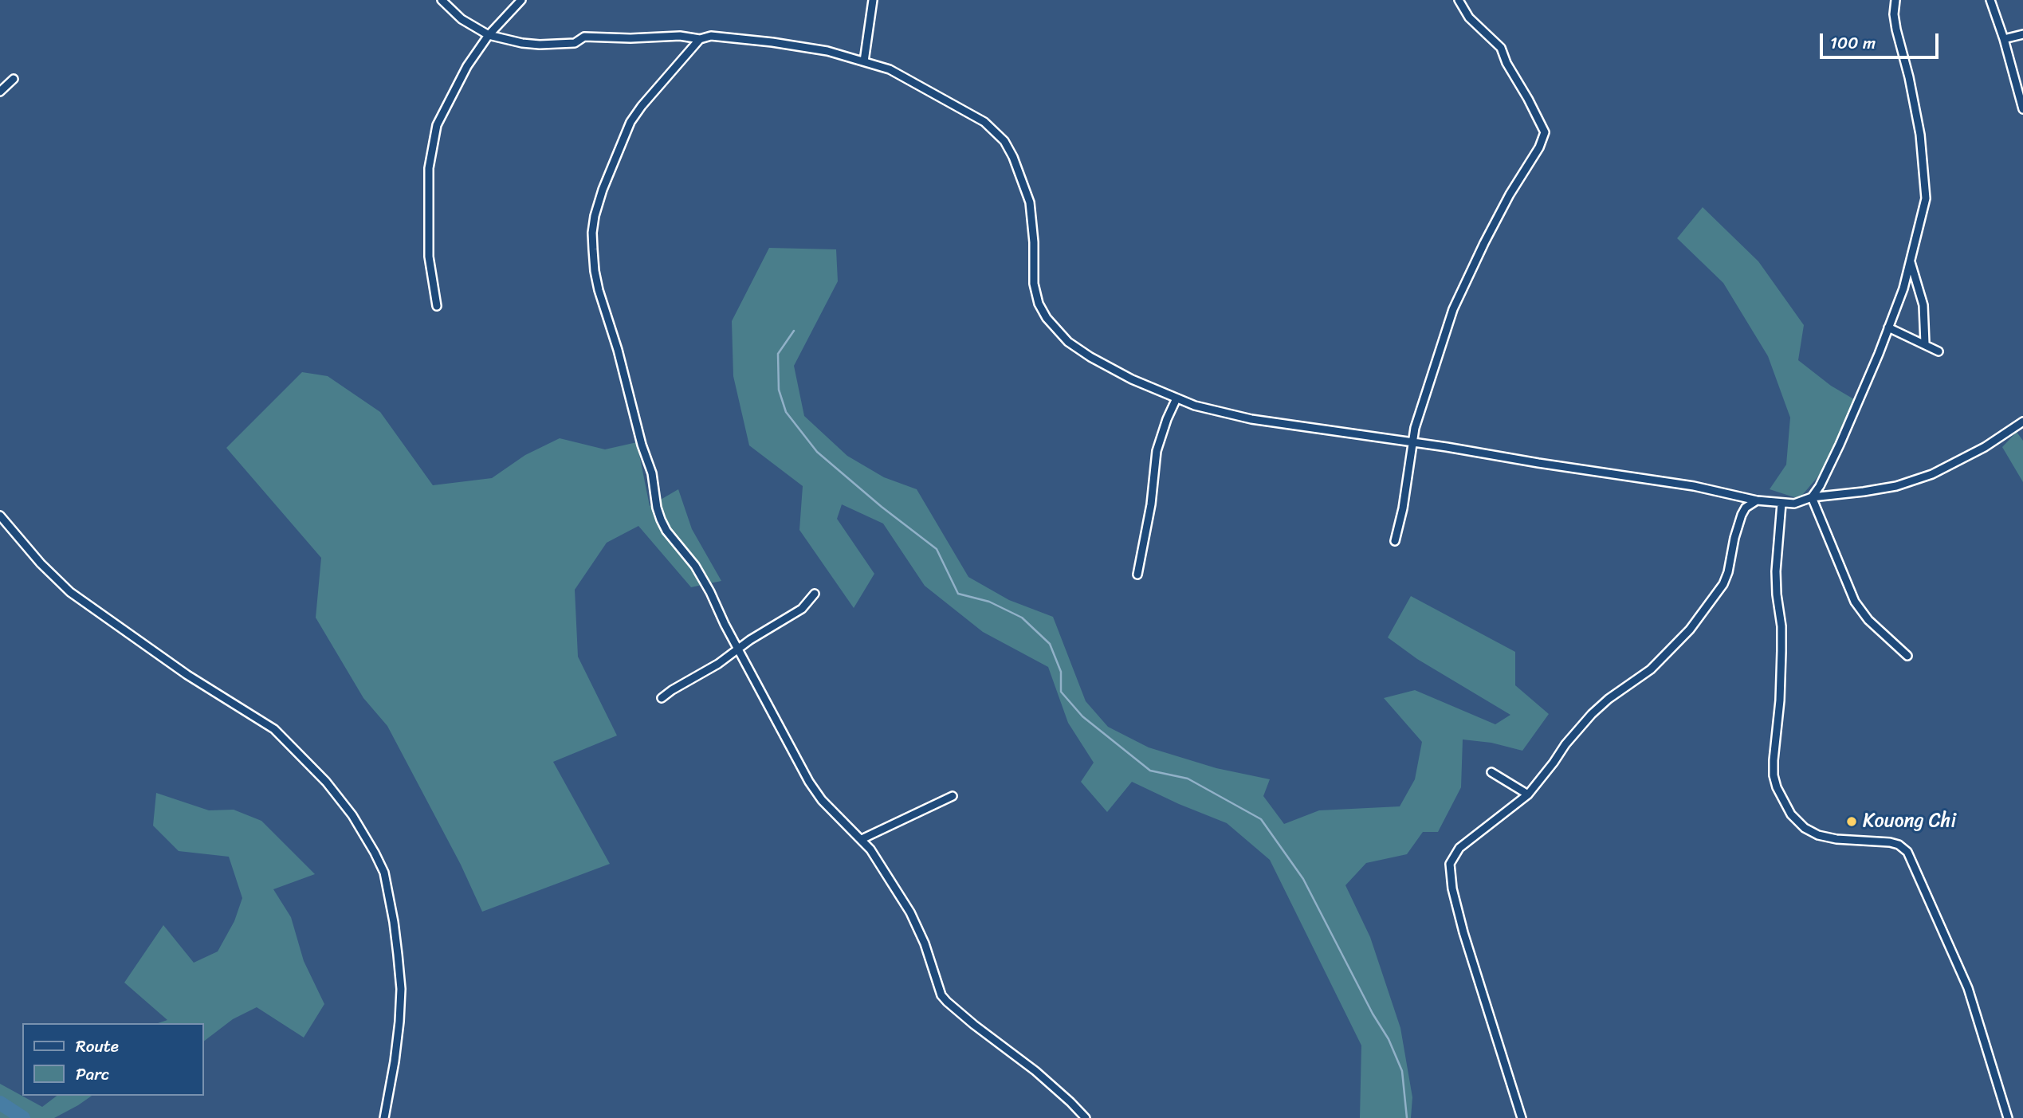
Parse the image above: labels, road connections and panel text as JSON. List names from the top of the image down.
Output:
{
  "places": ["Kouong Chi"],
  "legend": ["Route", "Parc"],
  "scale_bar": "100 m"
}
